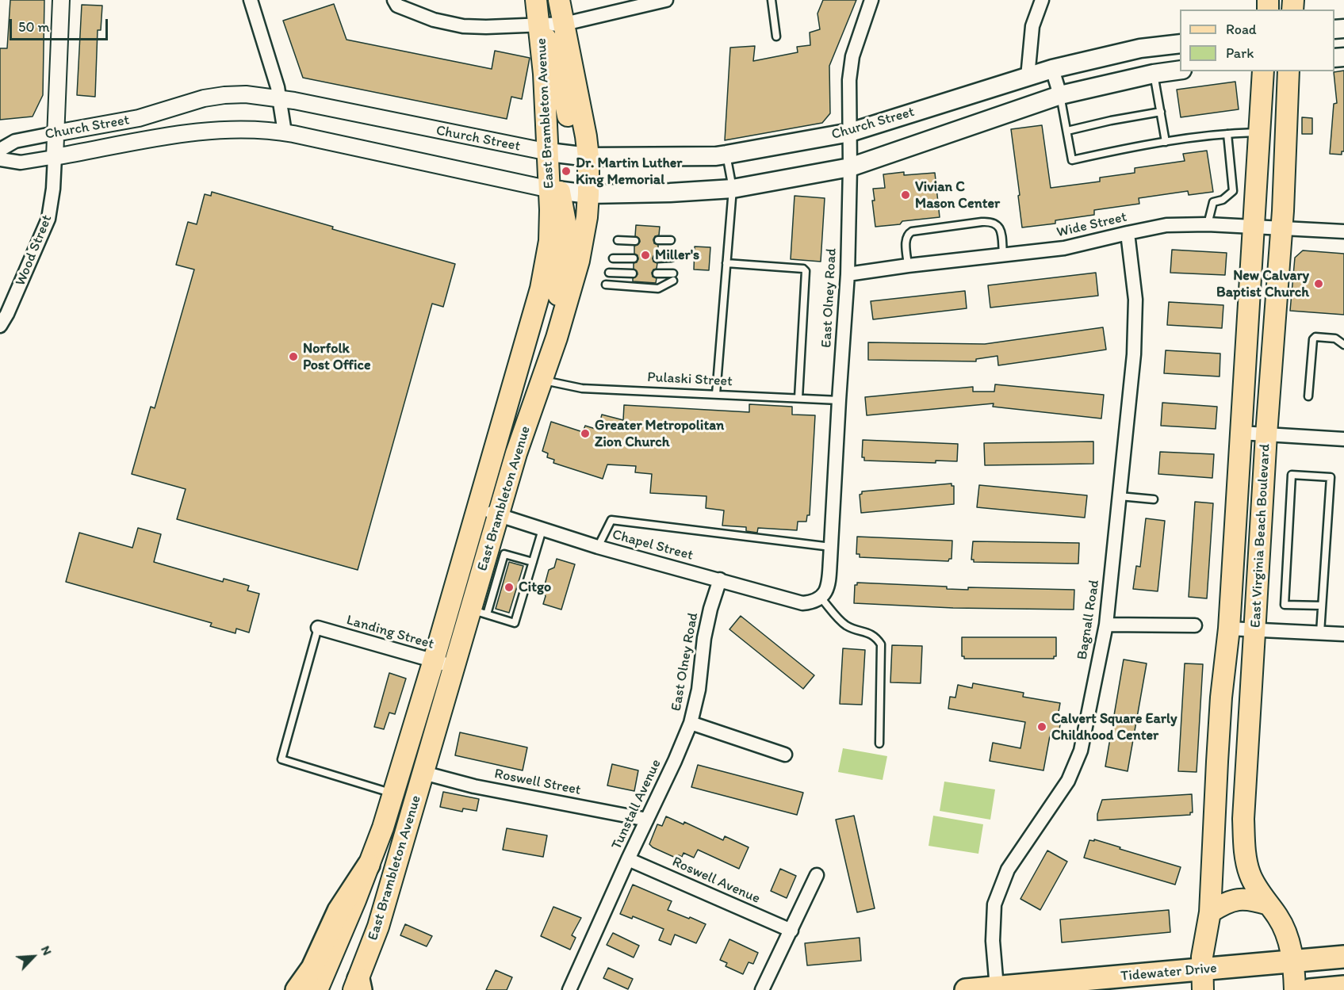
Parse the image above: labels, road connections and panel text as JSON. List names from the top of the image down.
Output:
{
  "streets": {
    "highway": ["Tidewater Drive"],
    "main road": ["East Brambleton Avenue", "Church Street", "East Virginia Beach Boulevard"],
    "street": [
      "Wide Street",
      "Wood Street",
      "East Olney Road",
      "Chapel Street",
      "Bagnall Road",
      "Landing Street",
      "Roswell Street",
      "Tunstall Avenue",
      "Roswell Avenue"
    ],
    "lane": ["Pulaski Street"]
  },
  "crossings": [
    ["East Brambleton Avenue", "Church Street"],
    ["East Brambleton Avenue", "Pulaski Street"],
    ["East Brambleton Avenue", "Chapel Street"],
    ["East Brambleton Avenue", "Landing Street"],
    ["East Brambleton Avenue", "Roswell Street"],
    ["Church Street", "Wood Street"],
    ["Church Street", "East Olney Road"],
    ["Wide Street", "East Olney Road"],
    ["Wide Street", "East Virginia Beach Boulevard"],
    ["Wide Street", "Bagnall Road"],
    ["East Olney Road", "Pulaski Street"],
    ["East Olney Road", "Chapel Street"],
    ["East Olney Road", "Tunstall Avenue"],
    ["East Virginia Beach Boulevard", "Tidewater Drive"],
    ["Bagnall Road", "Tidewater Drive"],
    ["Roswell Street", "Tunstall Avenue"],
    ["Tunstall Avenue", "Roswell Avenue"]
  ],
  "places": [
    "Dr. Martin Luther King Memorial",
    "Vivian C Mason Center",
    "Miller's",
    "New Calvary Baptist Church",
    "Norfolk Post Office",
    "Greater Metropolitan Zion Church",
    "Citgo",
    "Calvert Square Early Childhood Center"
  ],
  "legend": ["Road", "Park"],
  "scale_bar": "50 m",
  "north": "top right"
}
